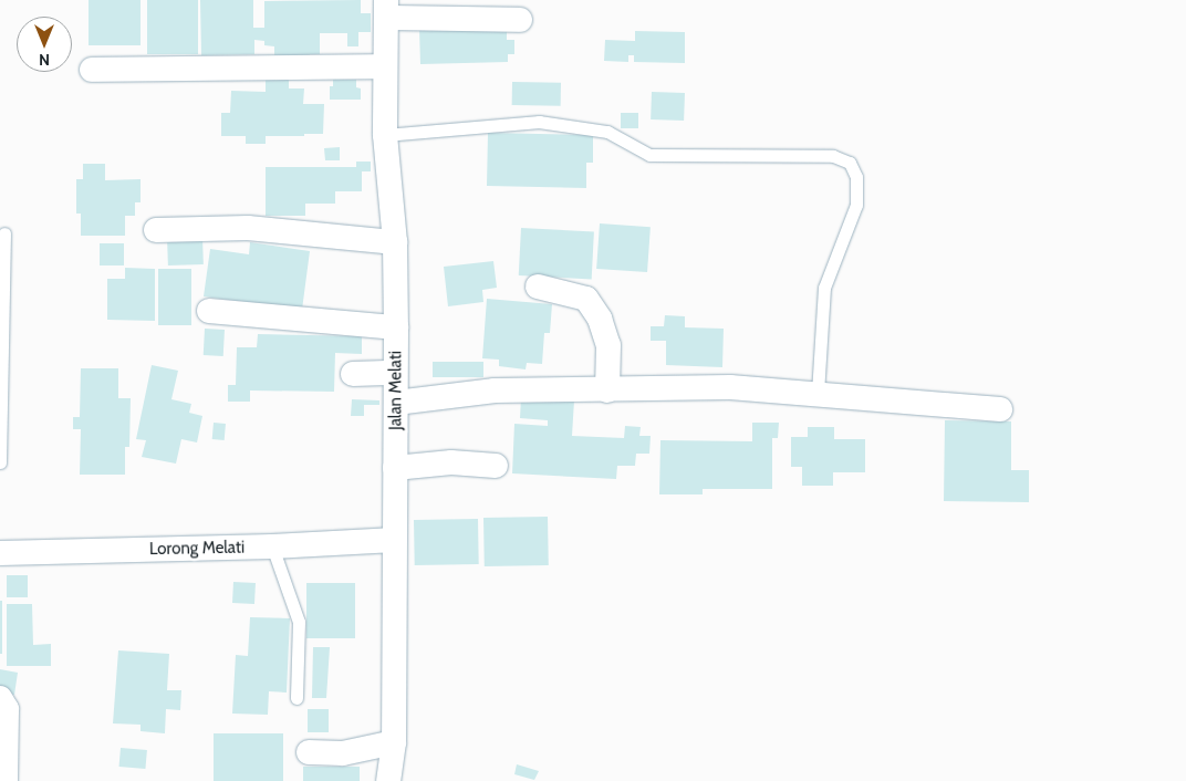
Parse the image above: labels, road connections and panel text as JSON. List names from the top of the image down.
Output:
{
  "streets": {
    "street": ["Jalan Melati", "Lorong Melati"]
  },
  "crossings": [
    ["Jalan Melati", "Lorong Melati"]
  ],
  "north": "bottom"
}
